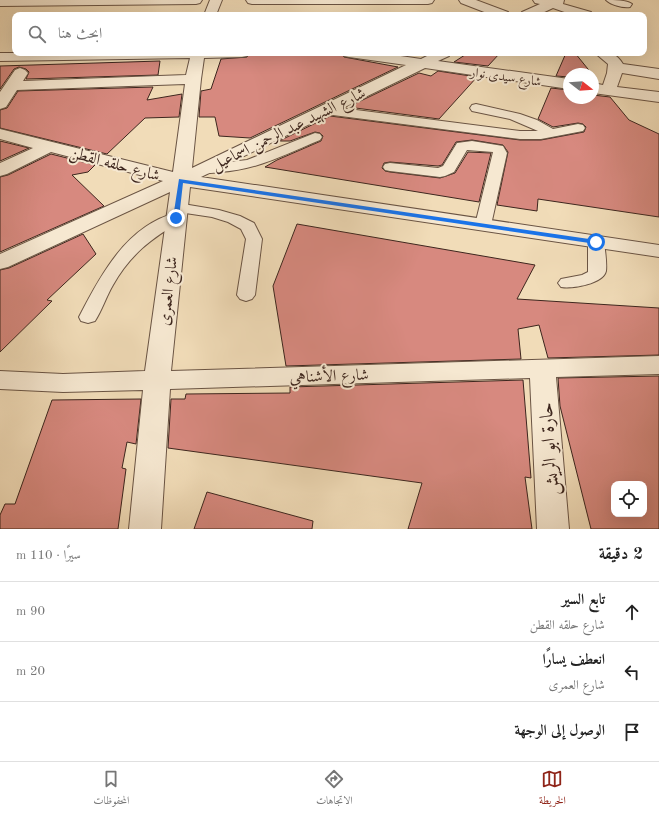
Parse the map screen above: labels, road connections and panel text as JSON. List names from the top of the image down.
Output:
{
  "streets": {
    "street": [
      "شارع سيدى نوار",
      "شارع الشهيد عبد الرحمن اسماعيل",
      "شارع حلقه القطن",
      "شارع العمرى",
      "شارع الأشناهي",
      "حارة ابو الريش"
    ]
  },
  "crossings": [
    ["شارع سيدى نوار", "شارع الشهيد عبد الرحمن اسماعيل"],
    ["شارع الشهيد عبد الرحمن اسماعيل", "شارع حلقه القطن"],
    ["شارع الشهيد عبد الرحمن اسماعيل", "شارع العمرى"],
    ["شارع حلقه القطن", "شارع العمرى"],
    ["شارع العمرى", "شارع الأشناهي"],
    ["شارع الأشناهي", "حارة ابو الريش"]
  ],
  "north": "right",
  "page": {
    "search": "ابحث هنا",
    "heading": ["2 دقيقة", "سيرًا · 110 m"],
    "list": [
      ["تابع السير", "شارع حلقه القطن", "90 m"],
      ["انعطف يسارًا", "شارع العمرى", "20 m"],
      "الوصول إلى الوجهة"
    ],
    "nav": ["الخريطة", "الاتجاهات", "المحفوظات"]
  }
}
